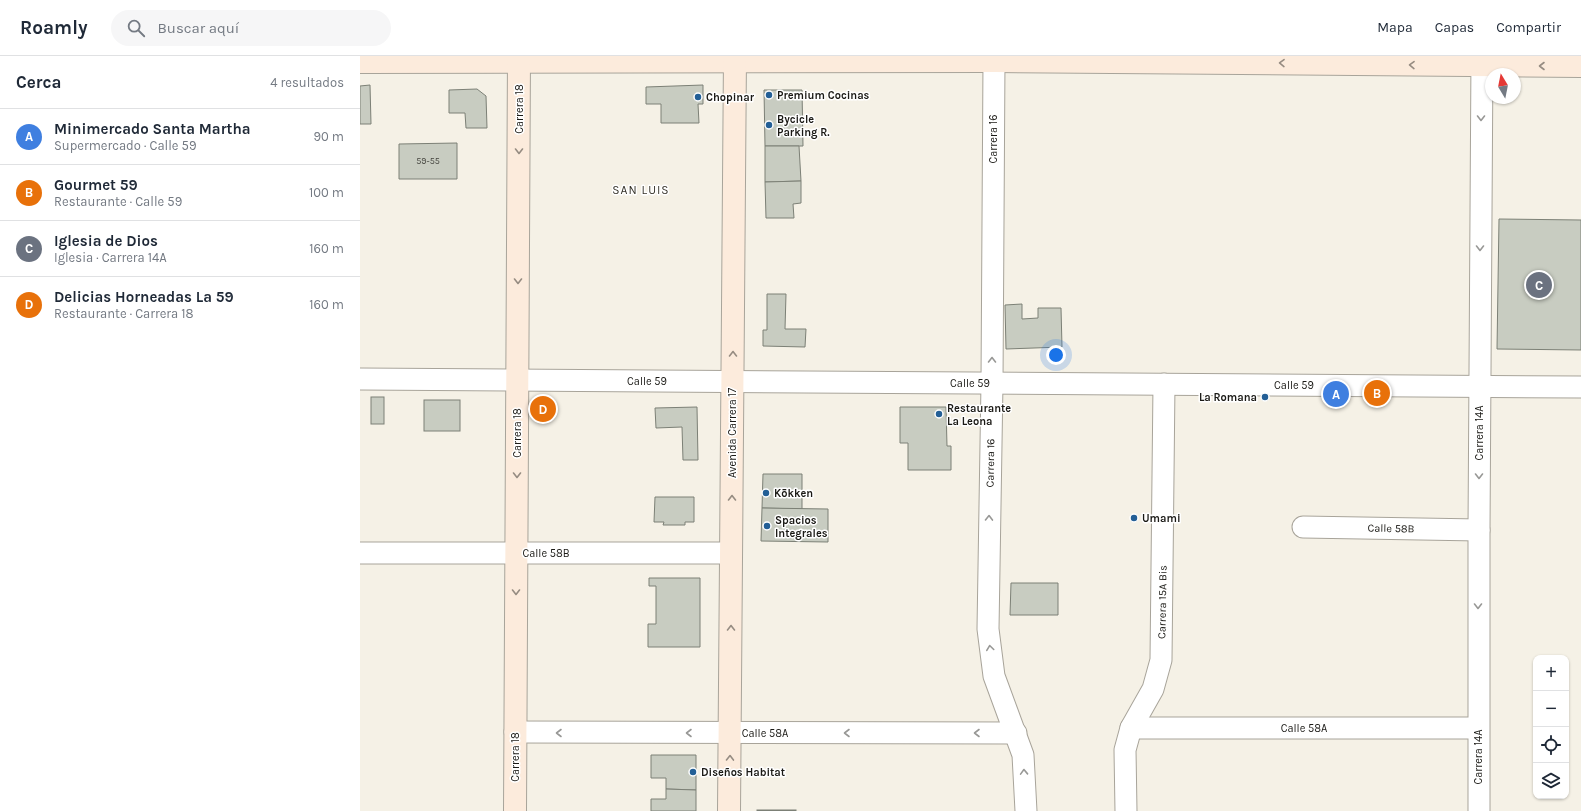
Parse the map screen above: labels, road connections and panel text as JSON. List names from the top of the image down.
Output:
{
  "streets": {
    "street": [
      "Carrera 18",
      "Carrera 16",
      "Calle 59",
      "Avenida Carrera 17",
      "Carrera 14A",
      "Calle 58B",
      "Carrera 15A Bis",
      "Calle 58A"
    ]
  },
  "crossings": [
    ["Carrera 18", "Calle 59"],
    ["Carrera 18", "Calle 58B"],
    ["Carrera 18", "Calle 58A"],
    ["Carrera 16", "Calle 59"],
    ["Carrera 16", "Calle 58A"],
    ["Calle 59", "Avenida Carrera 17"],
    ["Calle 59", "Carrera 14A"],
    ["Calle 59", "Carrera 15A Bis"],
    ["Avenida Carrera 17", "Calle 58B"],
    ["Avenida Carrera 17", "Calle 58A"],
    ["Carrera 14A", "Calle 58B"],
    ["Carrera 14A", "Calle 58A"],
    ["Carrera 15A Bis", "Calle 58A"]
  ],
  "one_way": [
    "Carrera 18",
    "Carrera 16",
    "Avenida Carrera 17",
    "Carrera 14A",
    "Calle 58A"
  ],
  "districts": ["SAN LUIS"],
  "places": [
    "Premium Cocinas",
    "Chopinar",
    "Bycicle Parking R.",
    "La Romana",
    "Restaurante La Leona",
    "Kōkken",
    "Umami",
    "Spacios Integrales",
    "Diseños Habitat"
  ],
  "house_numbers": ["59-55"],
  "north": "top",
  "page": {
    "header": "Roamly",
    "search": "Buscar aquí",
    "nav": ["Mapa", "Capas", "Compartir"],
    "heading": ["Cerca", "4 resultados"],
    "list": [
      {
        "mark": "A",
        "name": "Minimercado Santa Martha",
        "note": "Supermercado · Calle 59",
        "value": "90 m"
      },
      {
        "mark": "B",
        "name": "Gourmet 59",
        "note": "Restaurante · Calle 59",
        "value": "100 m"
      },
      {
        "mark": "C",
        "name": "Iglesia de Dios",
        "note": "Iglesia · Carrera 14A",
        "value": "160 m"
      },
      {
        "mark": "D",
        "name": "Delicias Horneadas La 59",
        "note": "Restaurante · Carrera 18",
        "value": "160 m"
      }
    ],
    "pins": [
      "C",
      "B",
      "A",
      "D"
    ],
    "map_buttons": ["+", "−"]
  }
}
